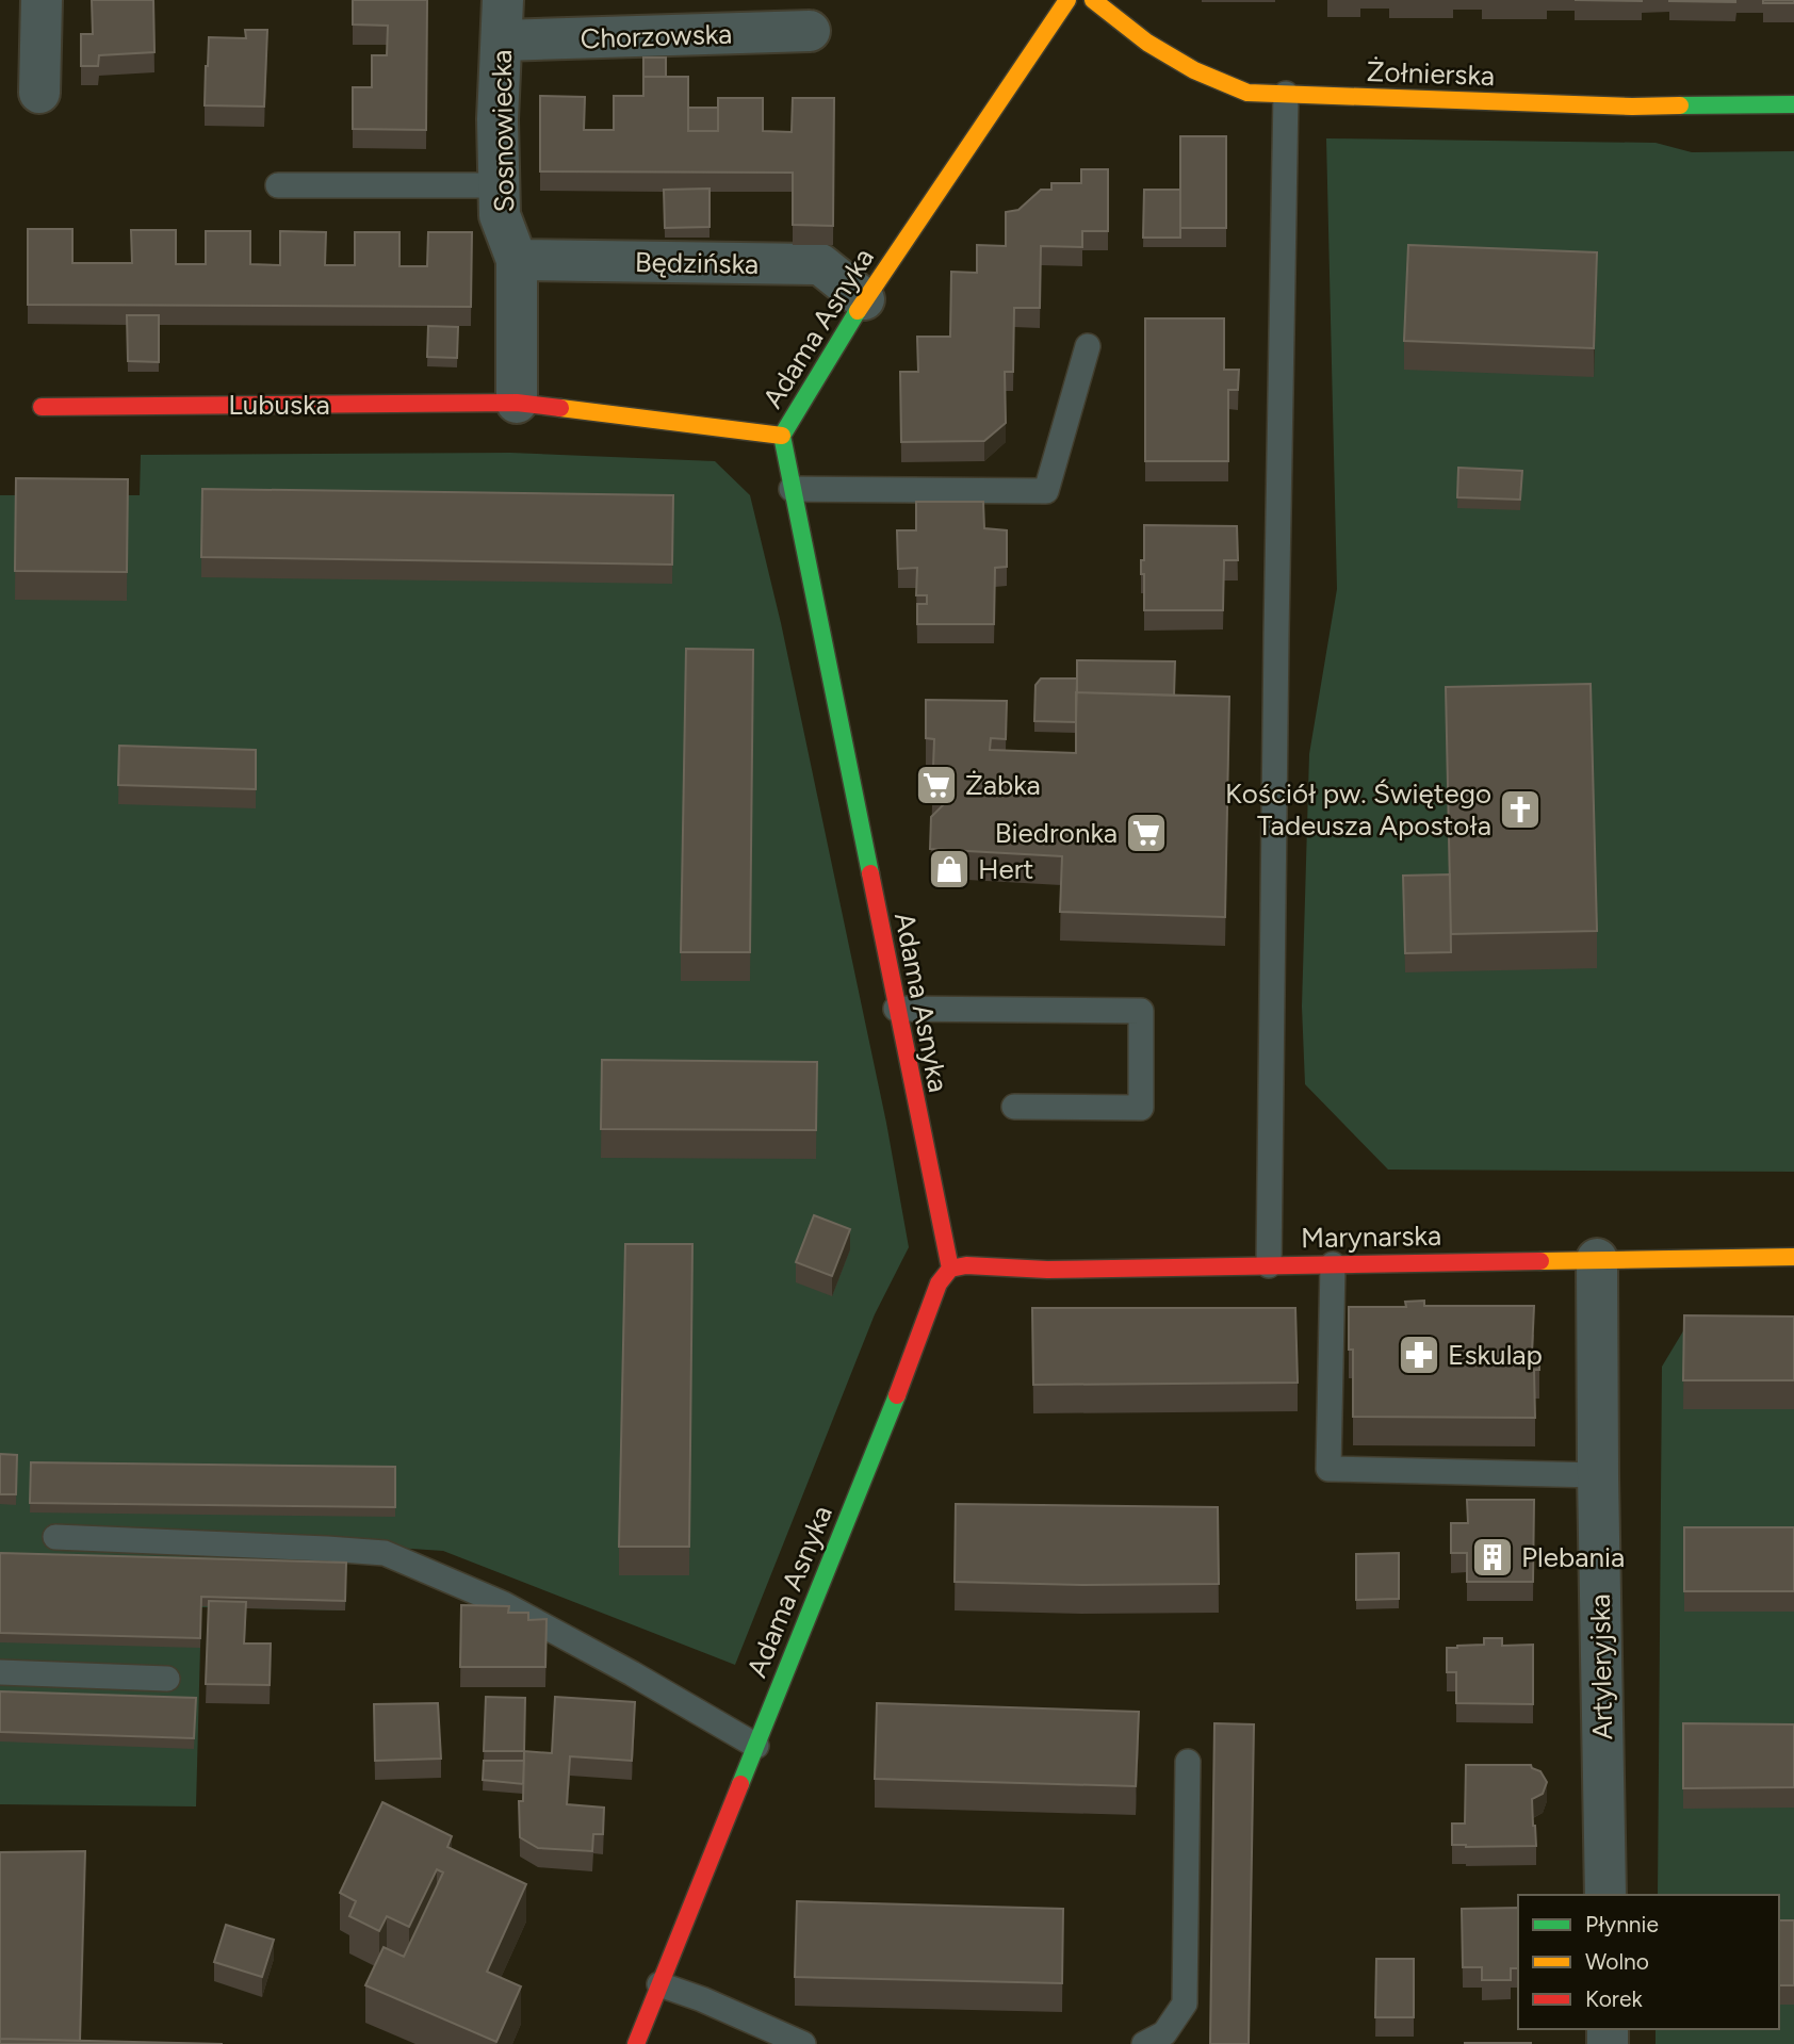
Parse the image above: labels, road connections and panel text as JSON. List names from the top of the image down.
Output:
{
  "streets": {
    "street": [
      "Chorzowska",
      "Żołnierska",
      "Sosnowiecka",
      "Będzińska",
      "Adama Asnyka",
      "Lubuska",
      "Marynarska",
      "Artyleryjska"
    ]
  },
  "crossings": [
    ["Chorzowska", "Sosnowiecka"],
    ["Sosnowiecka", "Będzińska"],
    ["Będzińska", "Adama Asnyka"],
    ["Adama Asnyka", "Lubuska"],
    ["Adama Asnyka", "Marynarska"],
    ["Marynarska", "Artyleryjska"]
  ],
  "places": {
    "supermarket": ["Żabka", "Biedronka"],
    "church": ["Kościół pw. Świętego Tadeusza Apostoła"],
    "shop": ["Hert"],
    "pharmacy": ["Eskulap"],
    "building": ["Plebania"]
  },
  "legend": ["Płynnie", "Wolno", "Korek"]
}
